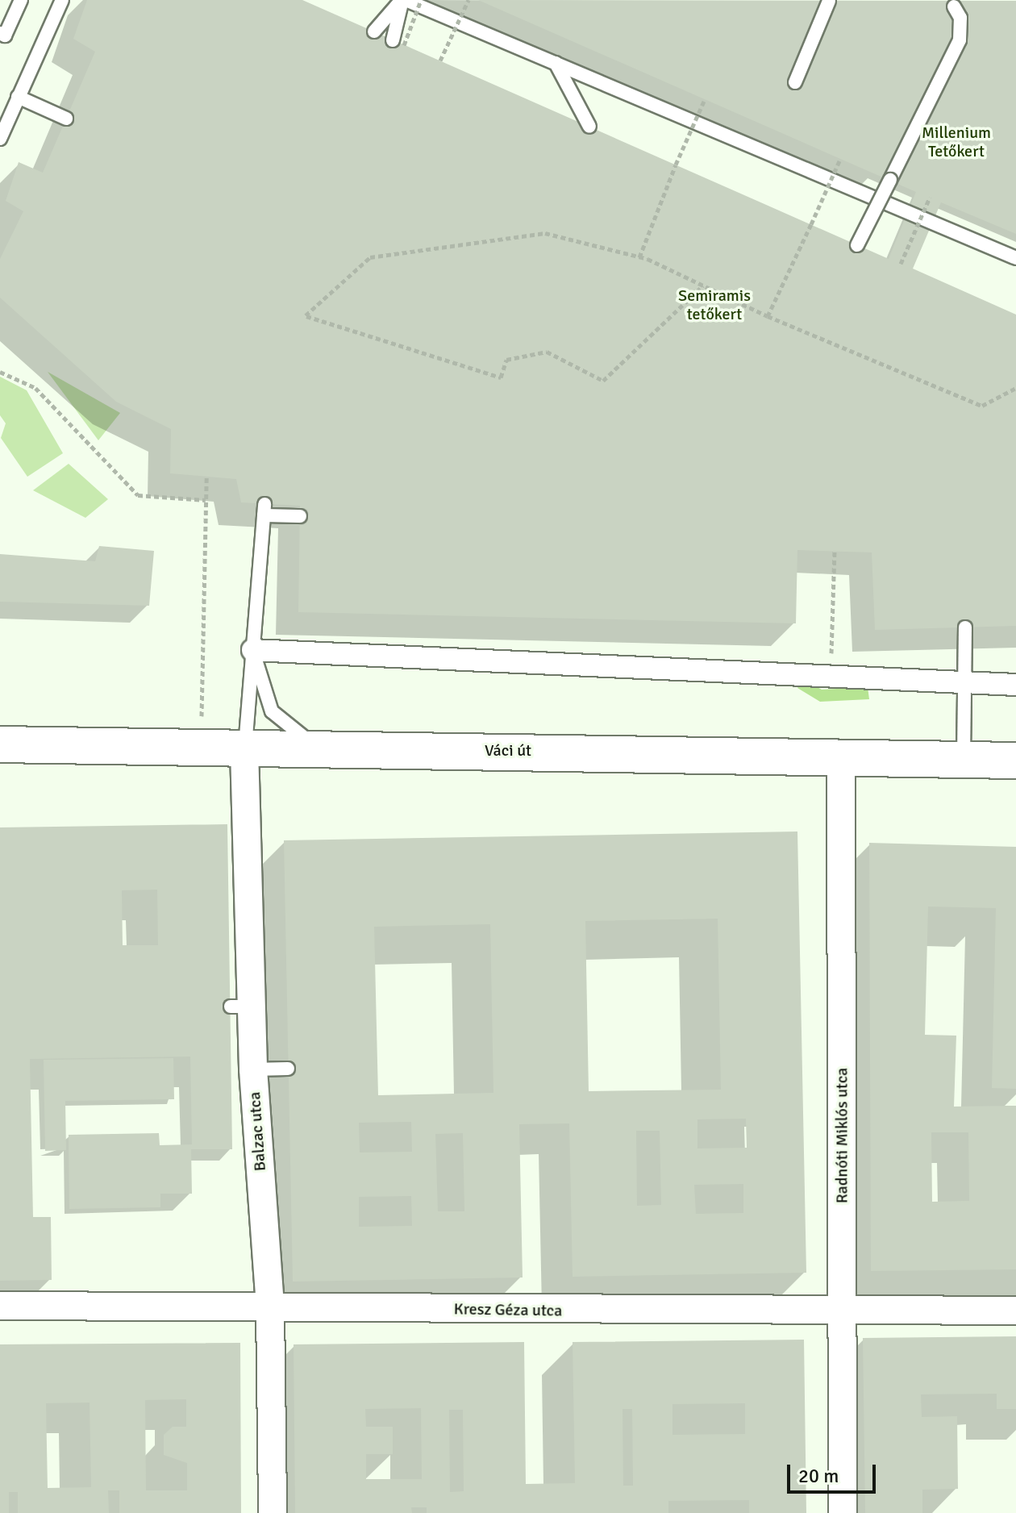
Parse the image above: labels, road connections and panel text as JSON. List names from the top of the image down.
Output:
{
  "streets": {
    "main road": ["Váci út"],
    "street": ["Balzac utca", "Radnóti Miklós utca", "Kresz Géza utca"]
  },
  "crossings": [
    ["Váci út", "Balzac utca"],
    ["Váci út", "Radnóti Miklós utca"],
    ["Balzac utca", "Kresz Géza utca"],
    ["Radnóti Miklós utca", "Kresz Géza utca"]
  ],
  "parks": ["Millenium Tetőkert", "Semiramis tetőkert"],
  "scale_bar": "20 m"
}
